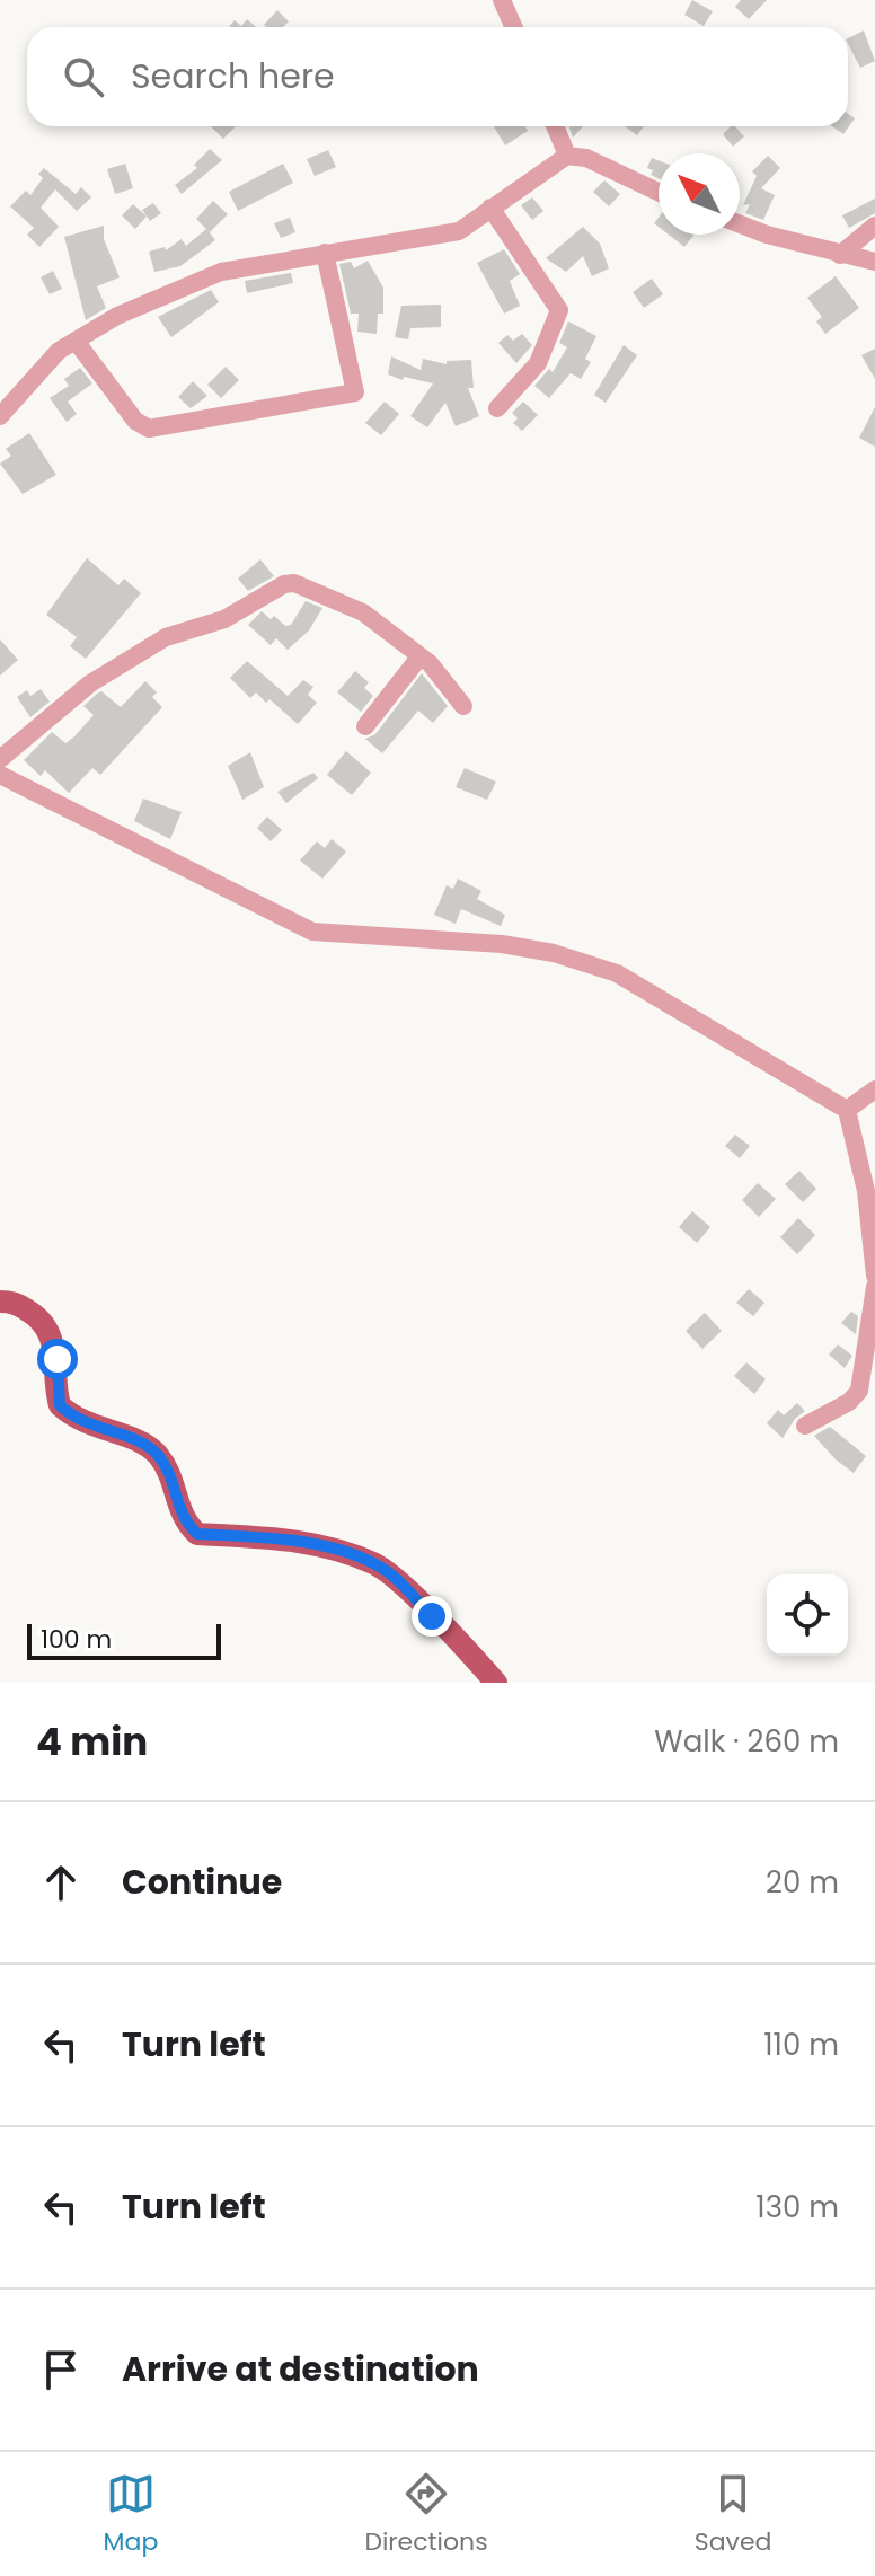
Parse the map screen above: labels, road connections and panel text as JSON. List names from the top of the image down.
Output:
{
  "scale_bar": "100 m",
  "north": "top left",
  "page": {
    "search": "Search here",
    "scale": "100 m",
    "heading": ["4 min", "Walk · 260 m"],
    "list": [
      ["Continue", "20 m"],
      ["Turn left", "110 m"],
      ["Turn left", "130 m"],
      "Arrive at destination"
    ],
    "nav": ["Map", "Directions", "Saved"]
  }
}
